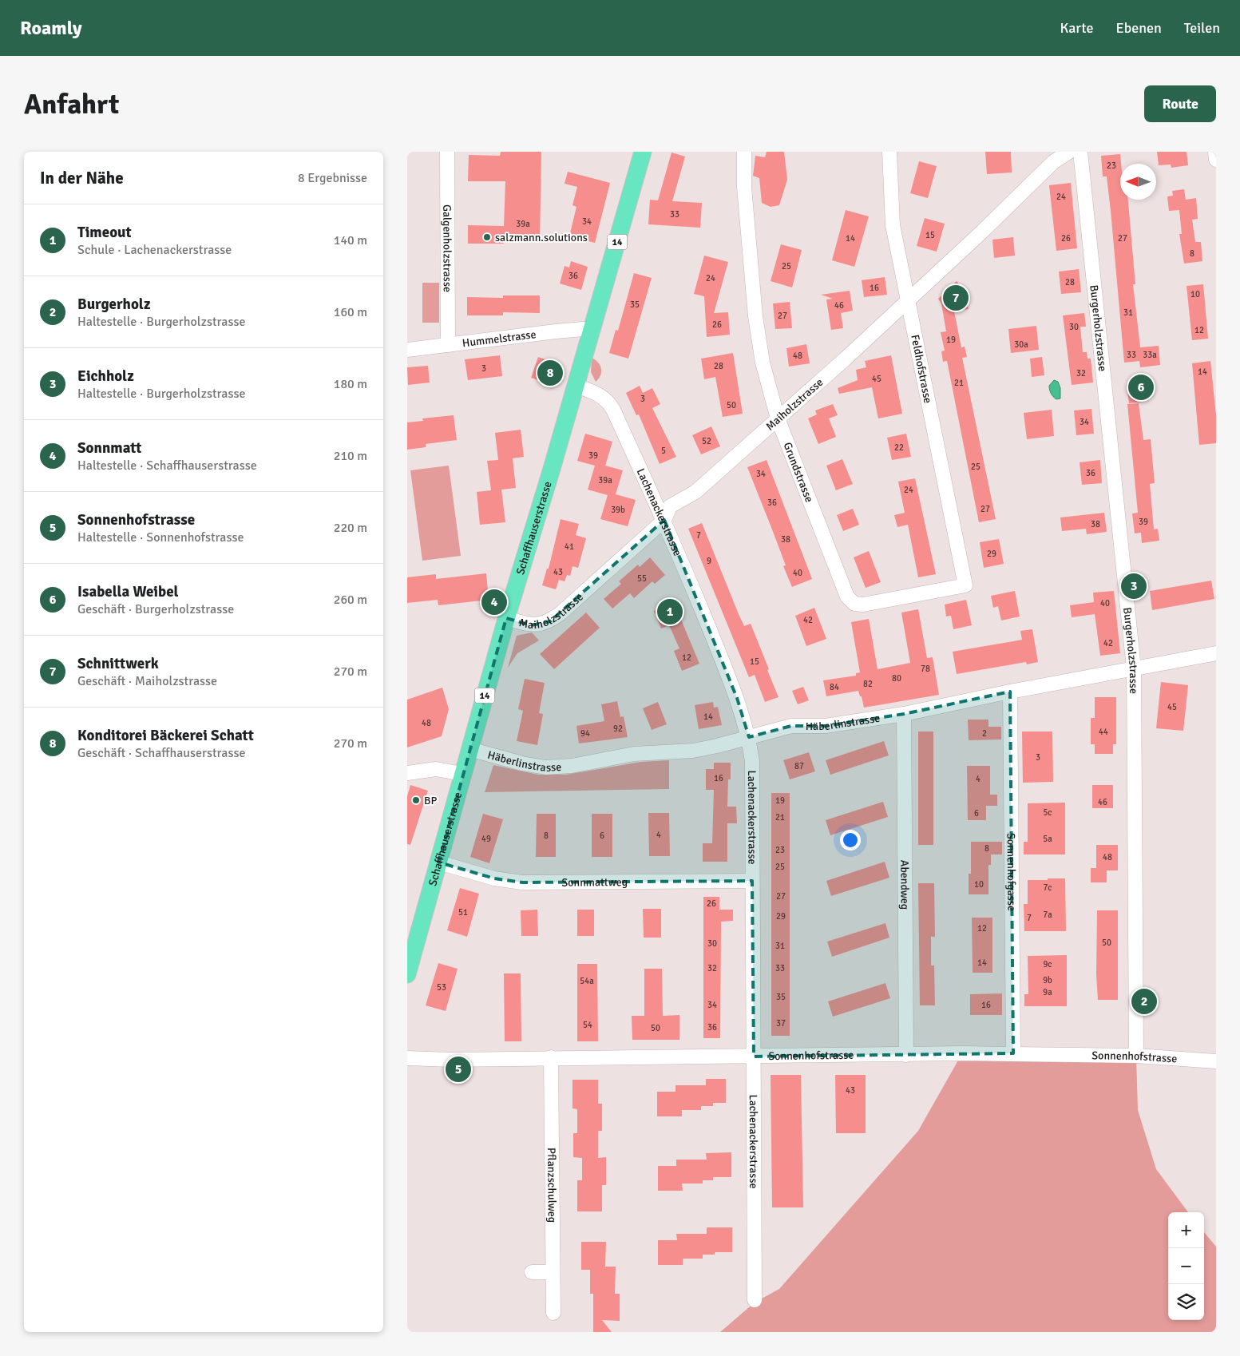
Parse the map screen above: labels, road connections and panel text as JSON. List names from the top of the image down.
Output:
{
  "streets": {
    "main road": ["14", "Schaffhauserstrasse"],
    "street": [
      "Galgenholzstrasse",
      "Burgerholzstrasse",
      "Hummelstrasse",
      "Feldhofstrasse",
      "Maiholzstrasse",
      "Grundstrasse",
      "Lachenackerstrasse",
      "Häberlinstrasse",
      "Sonnenhofgasse",
      "Sonnmattweg",
      "Abendweg",
      "Sonnenhofstrasse",
      "Pflanzschulweg"
    ]
  },
  "crossings": [
    ["Galgenholzstrasse", "Hummelstrasse"],
    ["Burgerholzstrasse", "Häberlinstrasse"],
    ["Burgerholzstrasse", "Sonnenhofstrasse"],
    ["Hummelstrasse", "Schaffhauserstrasse"],
    ["Feldhofstrasse", "Maiholzstrasse"],
    ["Feldhofstrasse", "Grundstrasse"],
    ["Maiholzstrasse", "Grundstrasse"],
    ["Maiholzstrasse", "Lachenackerstrasse"],
    ["Maiholzstrasse", "Schaffhauserstrasse"],
    ["Lachenackerstrasse", "Schaffhauserstrasse"],
    ["Lachenackerstrasse", "Häberlinstrasse"],
    ["Lachenackerstrasse", "Sonnmattweg"],
    ["Lachenackerstrasse", "Sonnenhofstrasse"],
    ["Schaffhauserstrasse", "Häberlinstrasse"],
    ["Schaffhauserstrasse", "Sonnmattweg"],
    ["Häberlinstrasse", "Sonnenhofgasse"],
    ["Häberlinstrasse", "Abendweg"],
    ["Sonnenhofgasse", "Sonnenhofstrasse"],
    ["Abendweg", "Sonnenhofstrasse"],
    ["Sonnenhofstrasse", "Pflanzschulweg"]
  ],
  "places": ["salzmann.solutions", "BP"],
  "house_numbers": [
    "23",
    "24",
    "33",
    "34",
    "39a",
    "15",
    "14",
    "26",
    "27",
    "8",
    "25",
    "36",
    "24",
    "28",
    "16",
    "10",
    "35",
    "46",
    "31",
    "27",
    "26",
    "30",
    "12",
    "19",
    "30a",
    "33",
    "33a",
    "48",
    "28",
    "3",
    "14",
    "32",
    "45",
    "21",
    "3",
    "50",
    "34",
    "52",
    "22",
    "5",
    "39",
    "25",
    "36",
    "34",
    "39a",
    "24",
    "36",
    "27",
    "39b",
    "39",
    "38",
    "7",
    "38",
    "41",
    "29",
    "9",
    "43",
    "40",
    "55",
    "40",
    "42",
    "42",
    "12",
    "15",
    "78",
    "80",
    "82",
    "84",
    "45",
    "14",
    "48",
    "92",
    "44",
    "94",
    "2",
    "3",
    "87",
    "16",
    "4",
    "19",
    "46",
    "5c",
    "6",
    "21",
    "4",
    "8",
    "6",
    "49",
    "5a",
    "8",
    "23",
    "48",
    "25",
    "10",
    "7c",
    "27",
    "26",
    "51",
    "7a",
    "29",
    "7",
    "12",
    "50",
    "30",
    "31",
    "14",
    "9c",
    "32",
    "33",
    "9b",
    "54a",
    "53",
    "9a",
    "35",
    "34",
    "16",
    "37",
    "54",
    "36",
    "50",
    "43"
  ],
  "north": "left",
  "page": {
    "header": "Roamly",
    "nav": ["Karte", "Ebenen", "Teilen"],
    "buttons": "Route",
    "title": "Anfahrt",
    "heading": ["In der Nähe", "8 Ergebnisse"],
    "list": [
      {
        "mark": "1",
        "name": "Timeout",
        "note": "Schule · Lachenackerstrasse",
        "value": "140 m"
      },
      {
        "mark": "2",
        "name": "Burgerholz",
        "note": "Haltestelle · Burgerholzstrasse",
        "value": "160 m"
      },
      {
        "mark": "3",
        "name": "Eichholz",
        "note": "Haltestelle · Burgerholzstrasse",
        "value": "180 m"
      },
      {
        "mark": "4",
        "name": "Sonnmatt",
        "note": "Haltestelle · Schaffhauserstrasse",
        "value": "210 m"
      },
      {
        "mark": "5",
        "name": "Sonnenhofstrasse",
        "note": "Haltestelle · Sonnenhofstrasse",
        "value": "220 m"
      },
      {
        "mark": "6",
        "name": "Isabella Weibel",
        "note": "Geschäft · Burgerholzstrasse",
        "value": "260 m"
      },
      {
        "mark": "7",
        "name": "Schnittwerk",
        "note": "Geschäft · Maiholzstrasse",
        "value": "270 m"
      },
      {
        "mark": "8",
        "name": "Konditorei Bäckerei Schatt",
        "note": "Geschäft · Schaffhauserstrasse",
        "value": "270 m"
      }
    ],
    "pins": [
      "7",
      "8",
      "6",
      "3",
      "4",
      "1",
      "2",
      "5"
    ],
    "map_buttons": ["+", "−"]
  }
}
